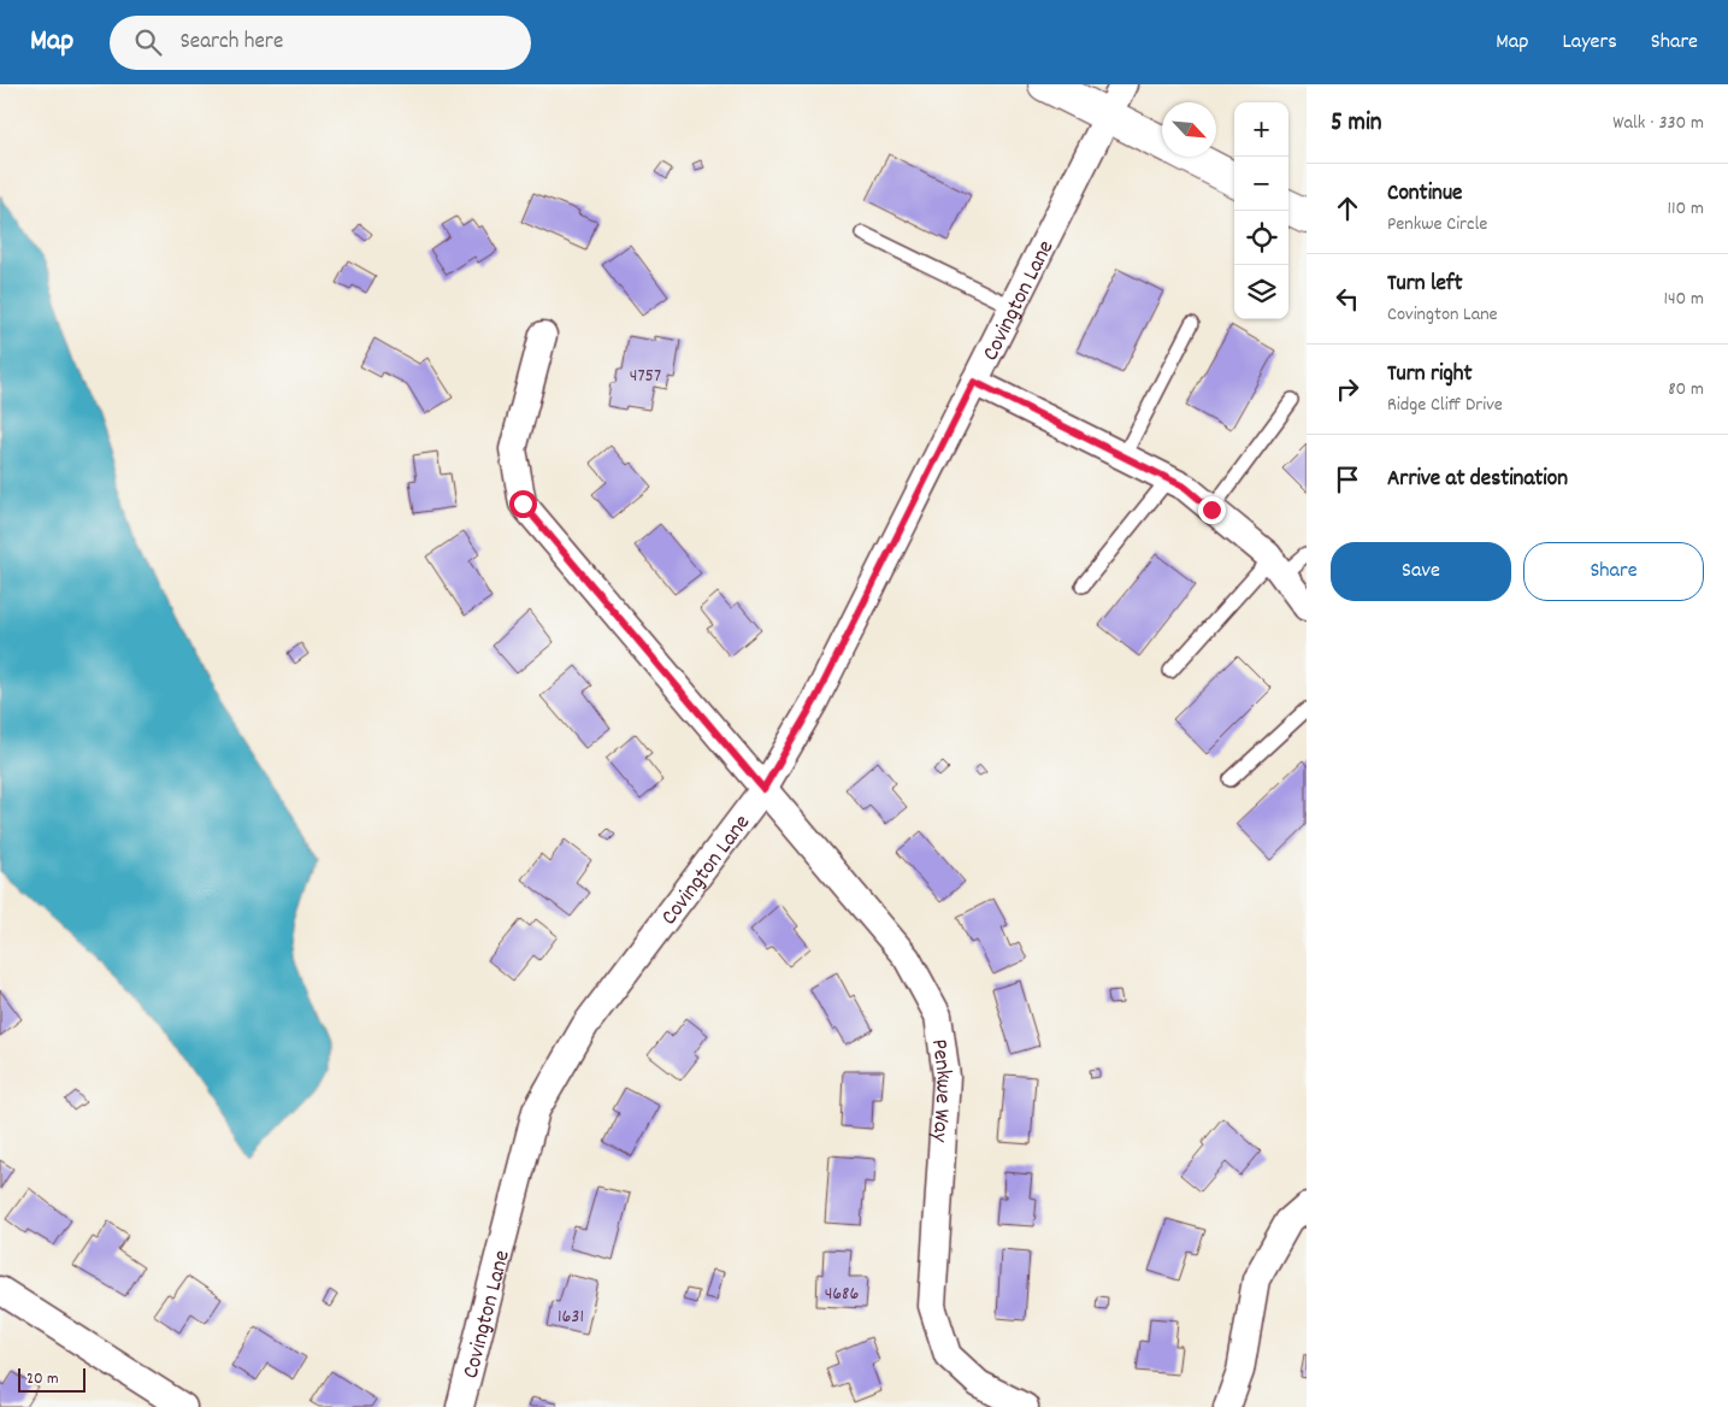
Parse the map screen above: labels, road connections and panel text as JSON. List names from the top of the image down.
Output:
{
  "streets": {
    "street": ["Covington Lane", "Penkwe Way"]
  },
  "crossings": [
    ["Covington Lane", "Penkwe Way"]
  ],
  "house_numbers": ["4757", "4686", "1631"],
  "scale_bar": "20 m",
  "north": "bottom right",
  "page": {
    "header": "Map",
    "search": "Search here",
    "nav": ["Map", "Layers", "Share"],
    "heading": ["5 min", "Walk · 330 m"],
    "map_buttons": ["+", "−"],
    "list": [
      ["Continue", "Penkwe Circle", "110 m"],
      ["Turn left", "Covington Lane", "140 m"],
      ["Turn right", "Ridge Cliff Drive", "80 m"],
      "Arrive at destination"
    ],
    "buttons": ["Save", "Share"],
    "scale": "20 m"
  }
}
